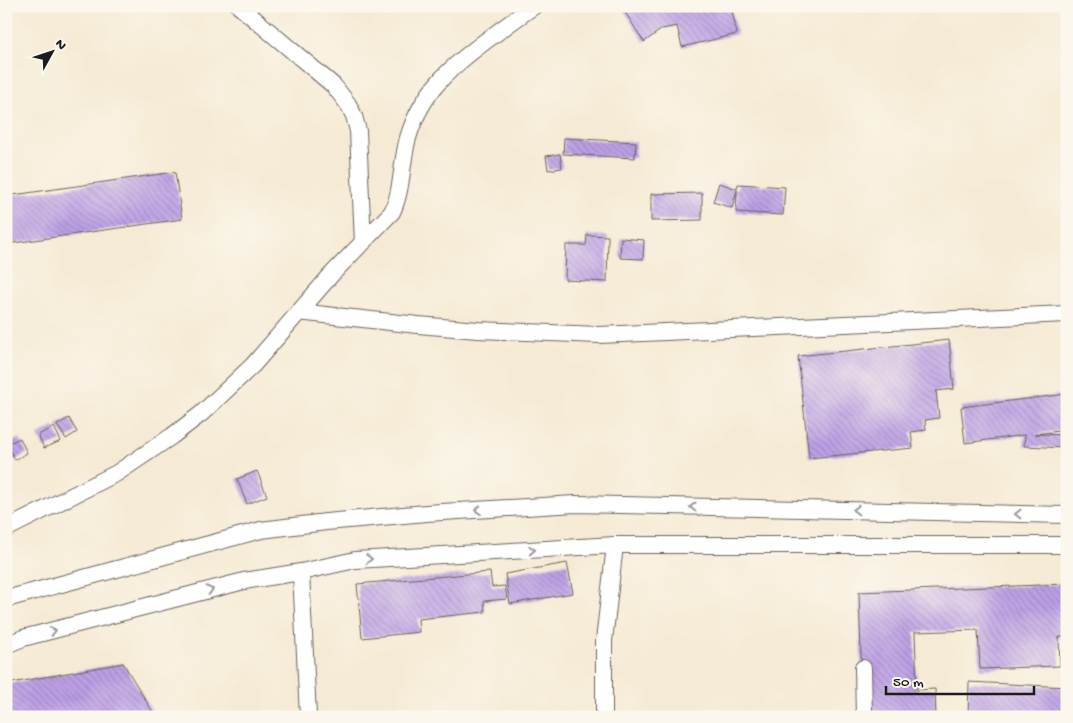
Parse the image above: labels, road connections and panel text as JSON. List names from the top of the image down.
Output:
{
  "scale_bar": "50 m",
  "north": "top right"
}
